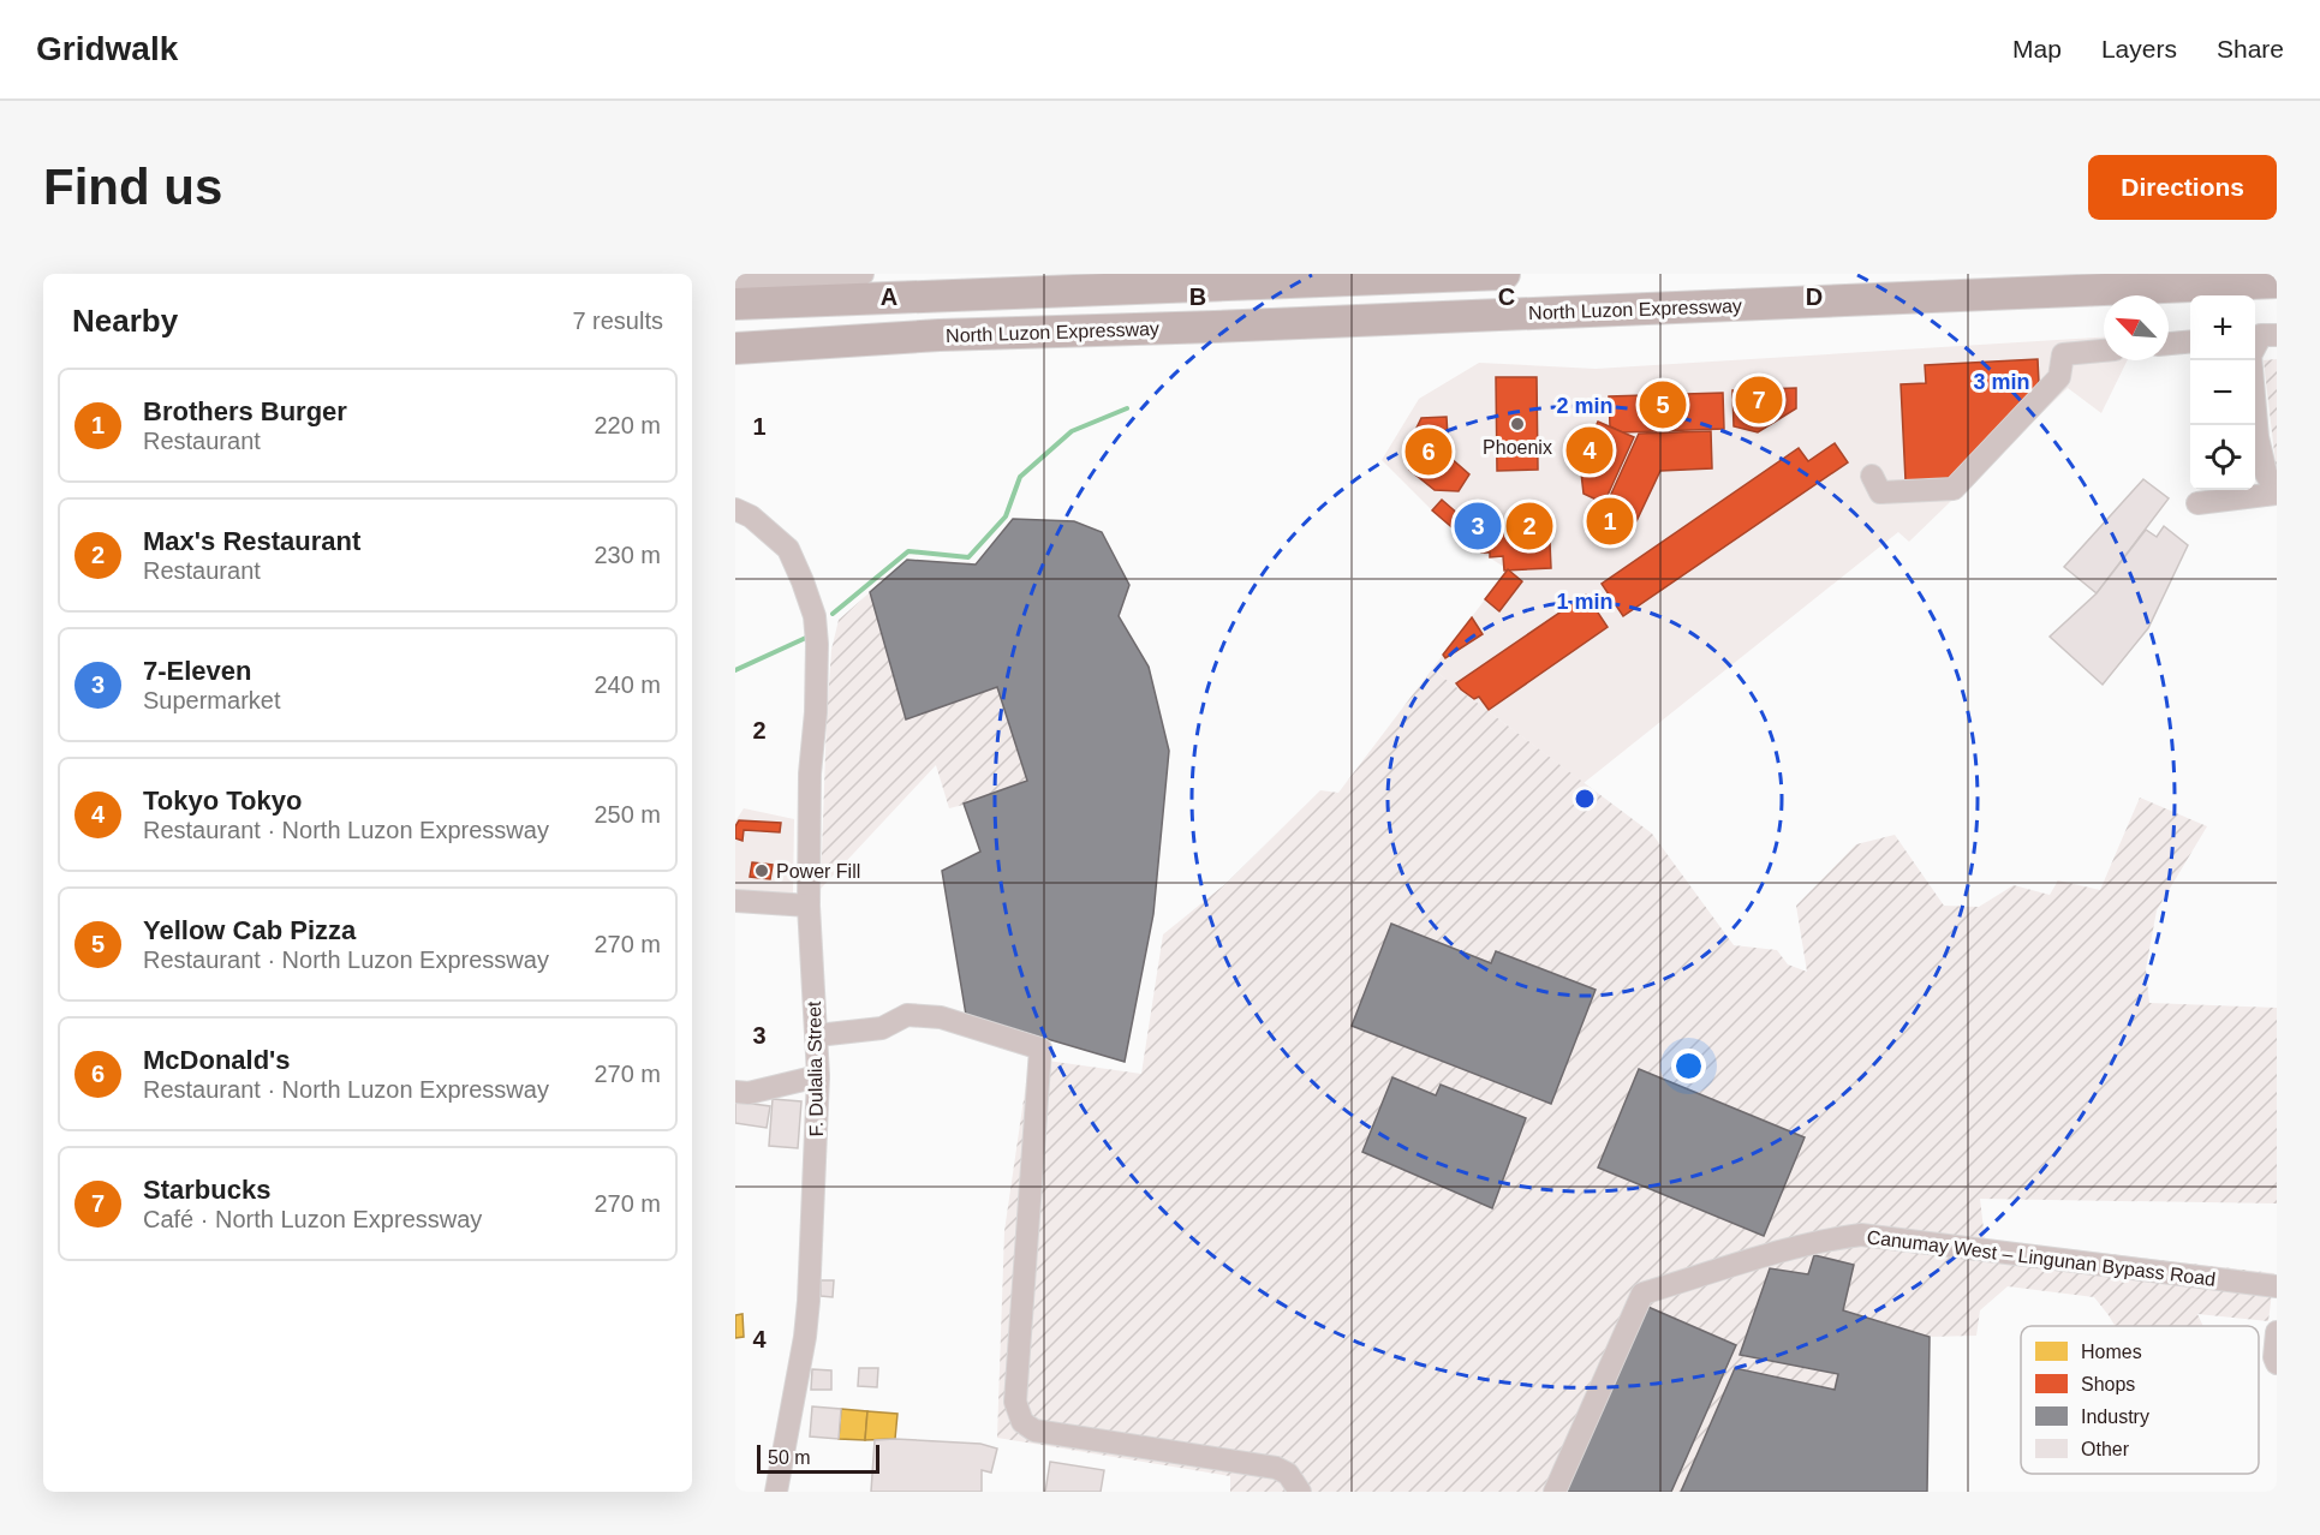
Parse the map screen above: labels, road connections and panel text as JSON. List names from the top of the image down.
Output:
{
  "streets": {
    "highway": ["North Luzon Expressway"],
    "street": ["F. Dulalia Street", "Canumay West – Lingunan Bypass Road"]
  },
  "places": ["Phoenix", "Power Fill"],
  "legend": [
    "Homes",
    "Shops",
    "Industry",
    "Other"
  ],
  "scale_bar": "50 m",
  "north": "top left",
  "page": {
    "header": "Gridwalk",
    "nav": ["Map", "Layers", "Share"],
    "buttons": "Directions",
    "title": "Find us",
    "heading": ["Nearby", "7 results"],
    "map_buttons": ["+", "−"],
    "list": [
      {
        "mark": "1",
        "name": "Brothers Burger",
        "note": "Restaurant",
        "value": "220 m"
      },
      {
        "mark": "2",
        "name": "Max's Restaurant",
        "note": "Restaurant",
        "value": "230 m"
      },
      {
        "mark": "3",
        "name": "7-Eleven",
        "note": "Supermarket",
        "value": "240 m"
      },
      {
        "mark": "4",
        "name": "Tokyo Tokyo",
        "note": "Restaurant · North Luzon Expressway",
        "value": "250 m"
      },
      {
        "mark": "5",
        "name": "Yellow Cab Pizza",
        "note": "Restaurant · North Luzon Expressway",
        "value": "270 m"
      },
      {
        "mark": "6",
        "name": "McDonald's",
        "note": "Restaurant · North Luzon Expressway",
        "value": "270 m"
      },
      {
        "mark": "7",
        "name": "Starbucks",
        "note": "Café · North Luzon Expressway",
        "value": "270 m"
      }
    ],
    "pins": [
      "7",
      "5",
      "4",
      "6",
      "1",
      "2",
      "3"
    ],
    "scale": "50 m"
  },
  "grid": {
    "columns": [
      "A",
      "B",
      "C",
      "D"
    ],
    "rows": [
      "1",
      "2",
      "3",
      "4"
    ]
  },
  "rings": ["3 min", "2 min", "1 min"]
}
